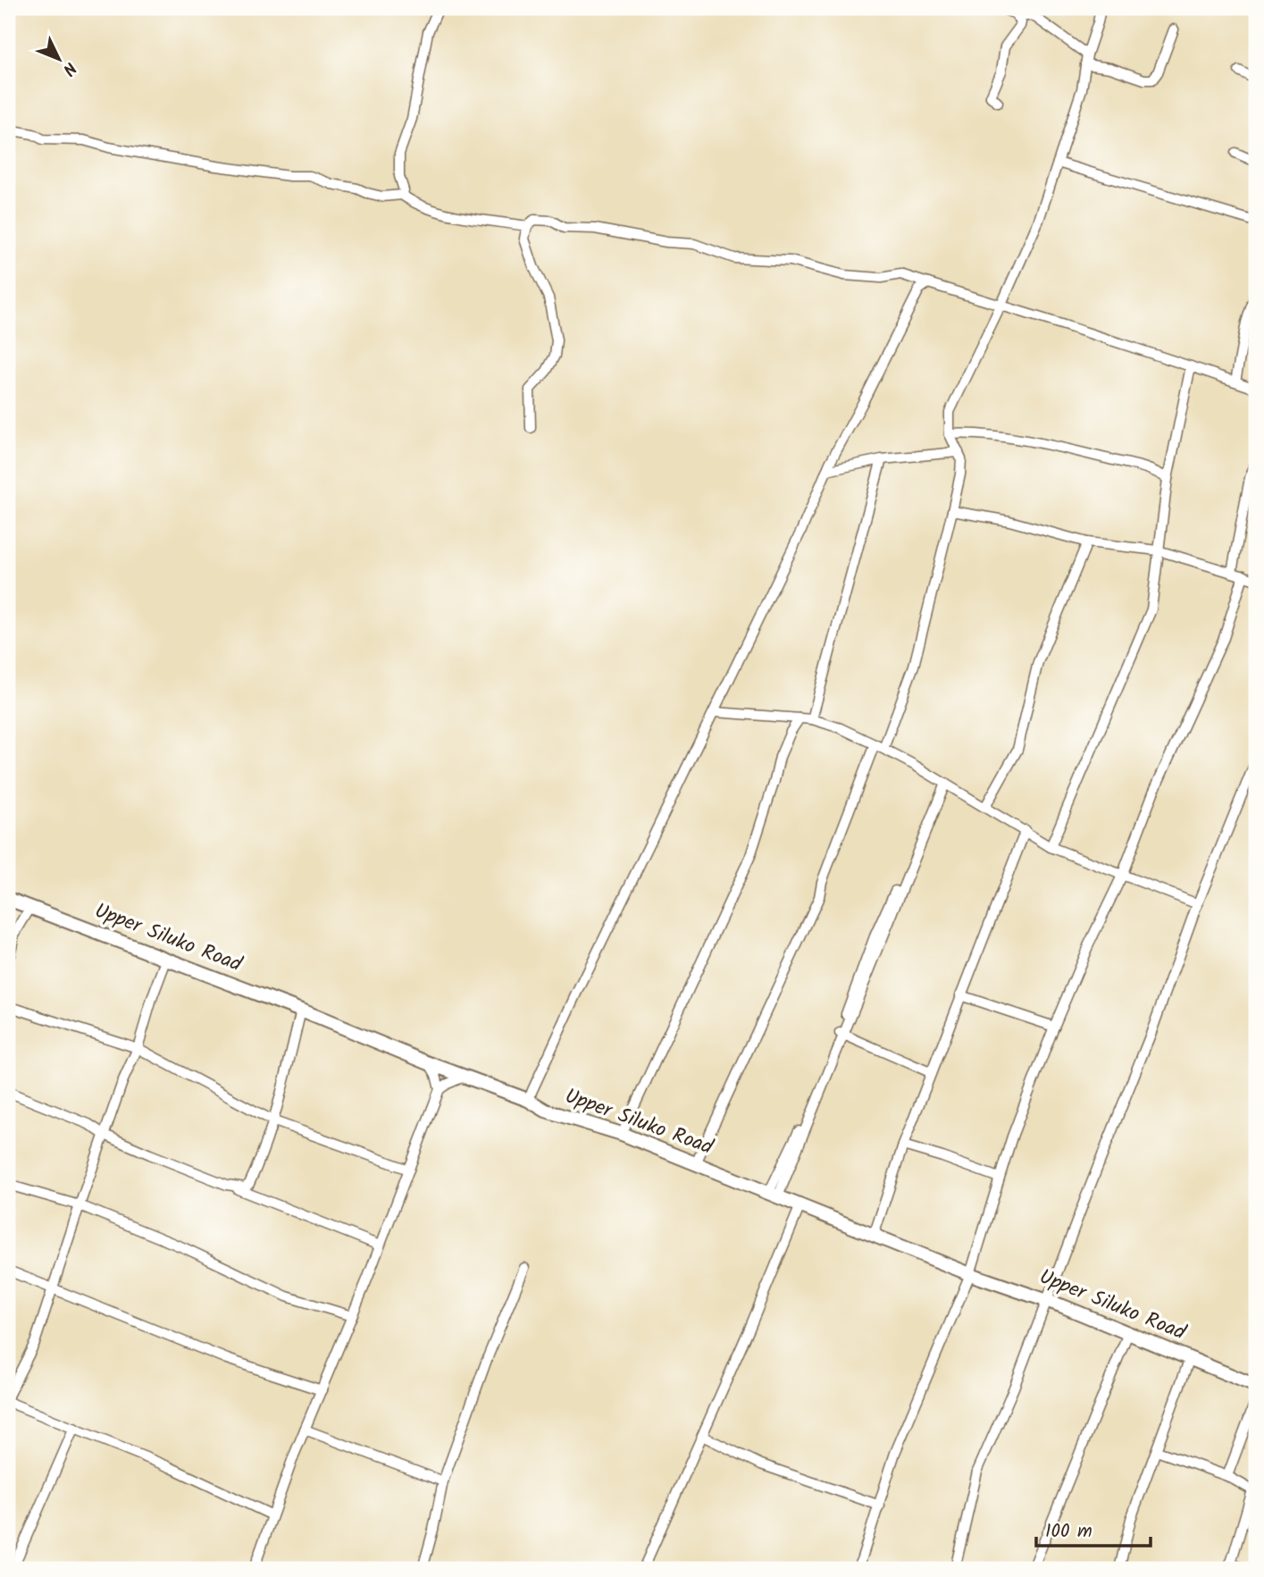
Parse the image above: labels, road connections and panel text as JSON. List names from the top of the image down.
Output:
{
  "streets": {
    "main road": ["Upper Siluko Road"]
  },
  "scale_bar": "100 m",
  "north": "bottom right"
}
